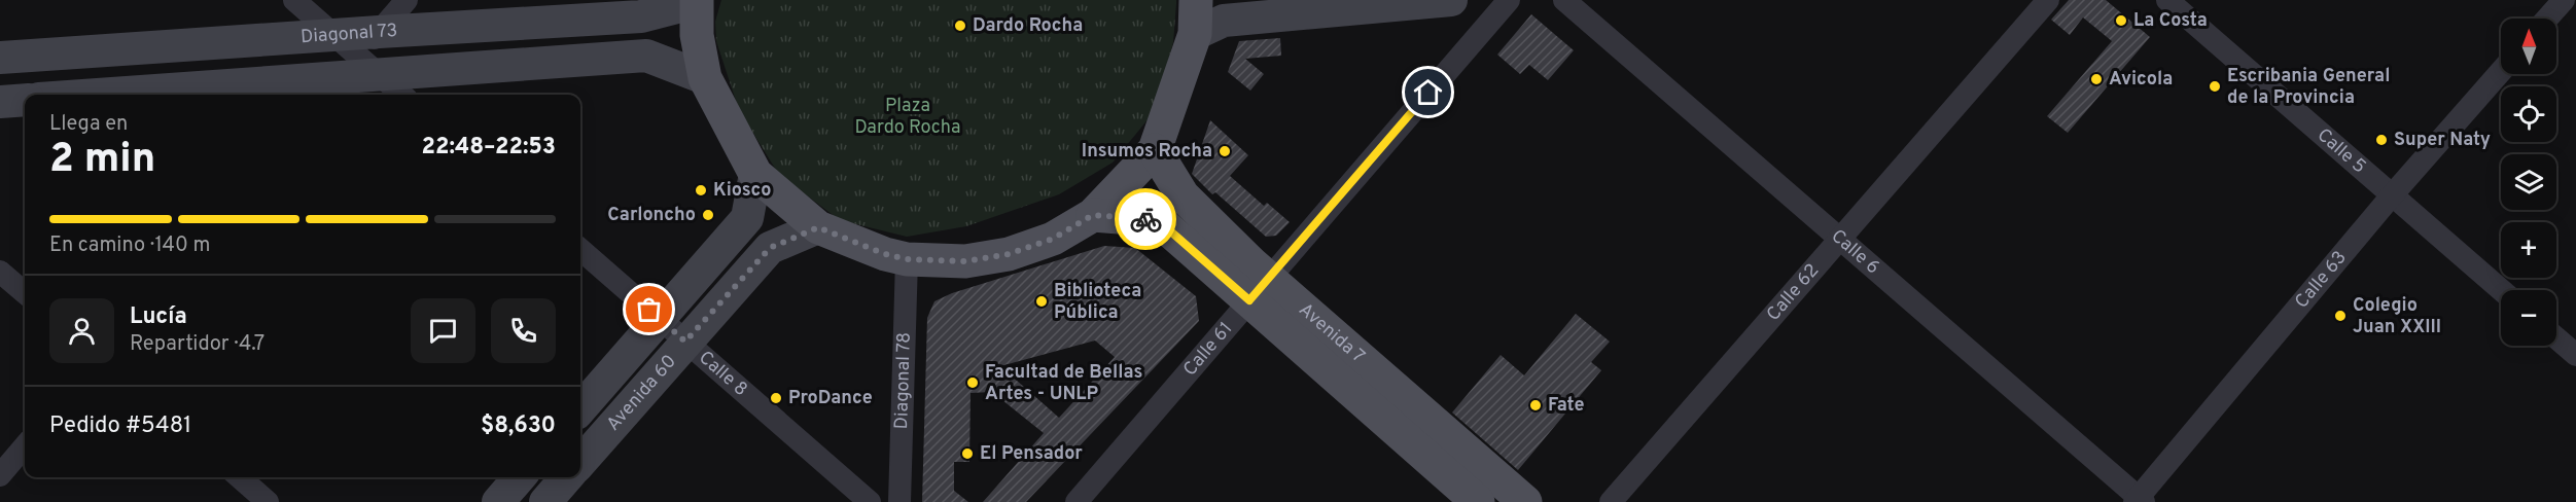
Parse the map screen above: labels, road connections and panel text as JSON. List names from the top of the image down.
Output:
{
  "streets": {
    "main road": ["Diagonal 73", "Avenida 7", "Avenida 60"],
    "street": [
      "Calle 5",
      "Calle 6",
      "Calle 63",
      "Calle 62",
      "Calle 61",
      "Calle 8",
      "Diagonal 78"
    ]
  },
  "crossings": [
    ["Calle 5", "Calle 63"],
    ["Calle 6", "Calle 63"],
    ["Calle 6", "Calle 62"],
    ["Avenida 7", "Calle 61"],
    ["Calle 8", "Avenida 60"]
  ],
  "parks": ["Plaza Dardo Rocha"],
  "places": [
    "La Costa",
    "Dardo Rocha",
    "Avicola",
    "Escribania General de la Provincia",
    "Super Naty",
    "Insumos Rocha",
    "Kiosco",
    "Carloncho",
    "Biblioteca Pública",
    "Colegio Juan XXIII",
    "Facultad de Bellas Artes - UNLP",
    "ProDance",
    "Fate",
    "El Pensador"
  ],
  "north": "top",
  "page": {
    "map_buttons": ["+", "−"],
    "heading": ["2 min", "Llega en", "22:48–22:53"],
    "panel": [
      "Lucía",
      "Repartidor · 4.7",
      "Pedido #5481",
      "$8,630"
    ],
    "bar": "En camino · 140 m"
  }
}
